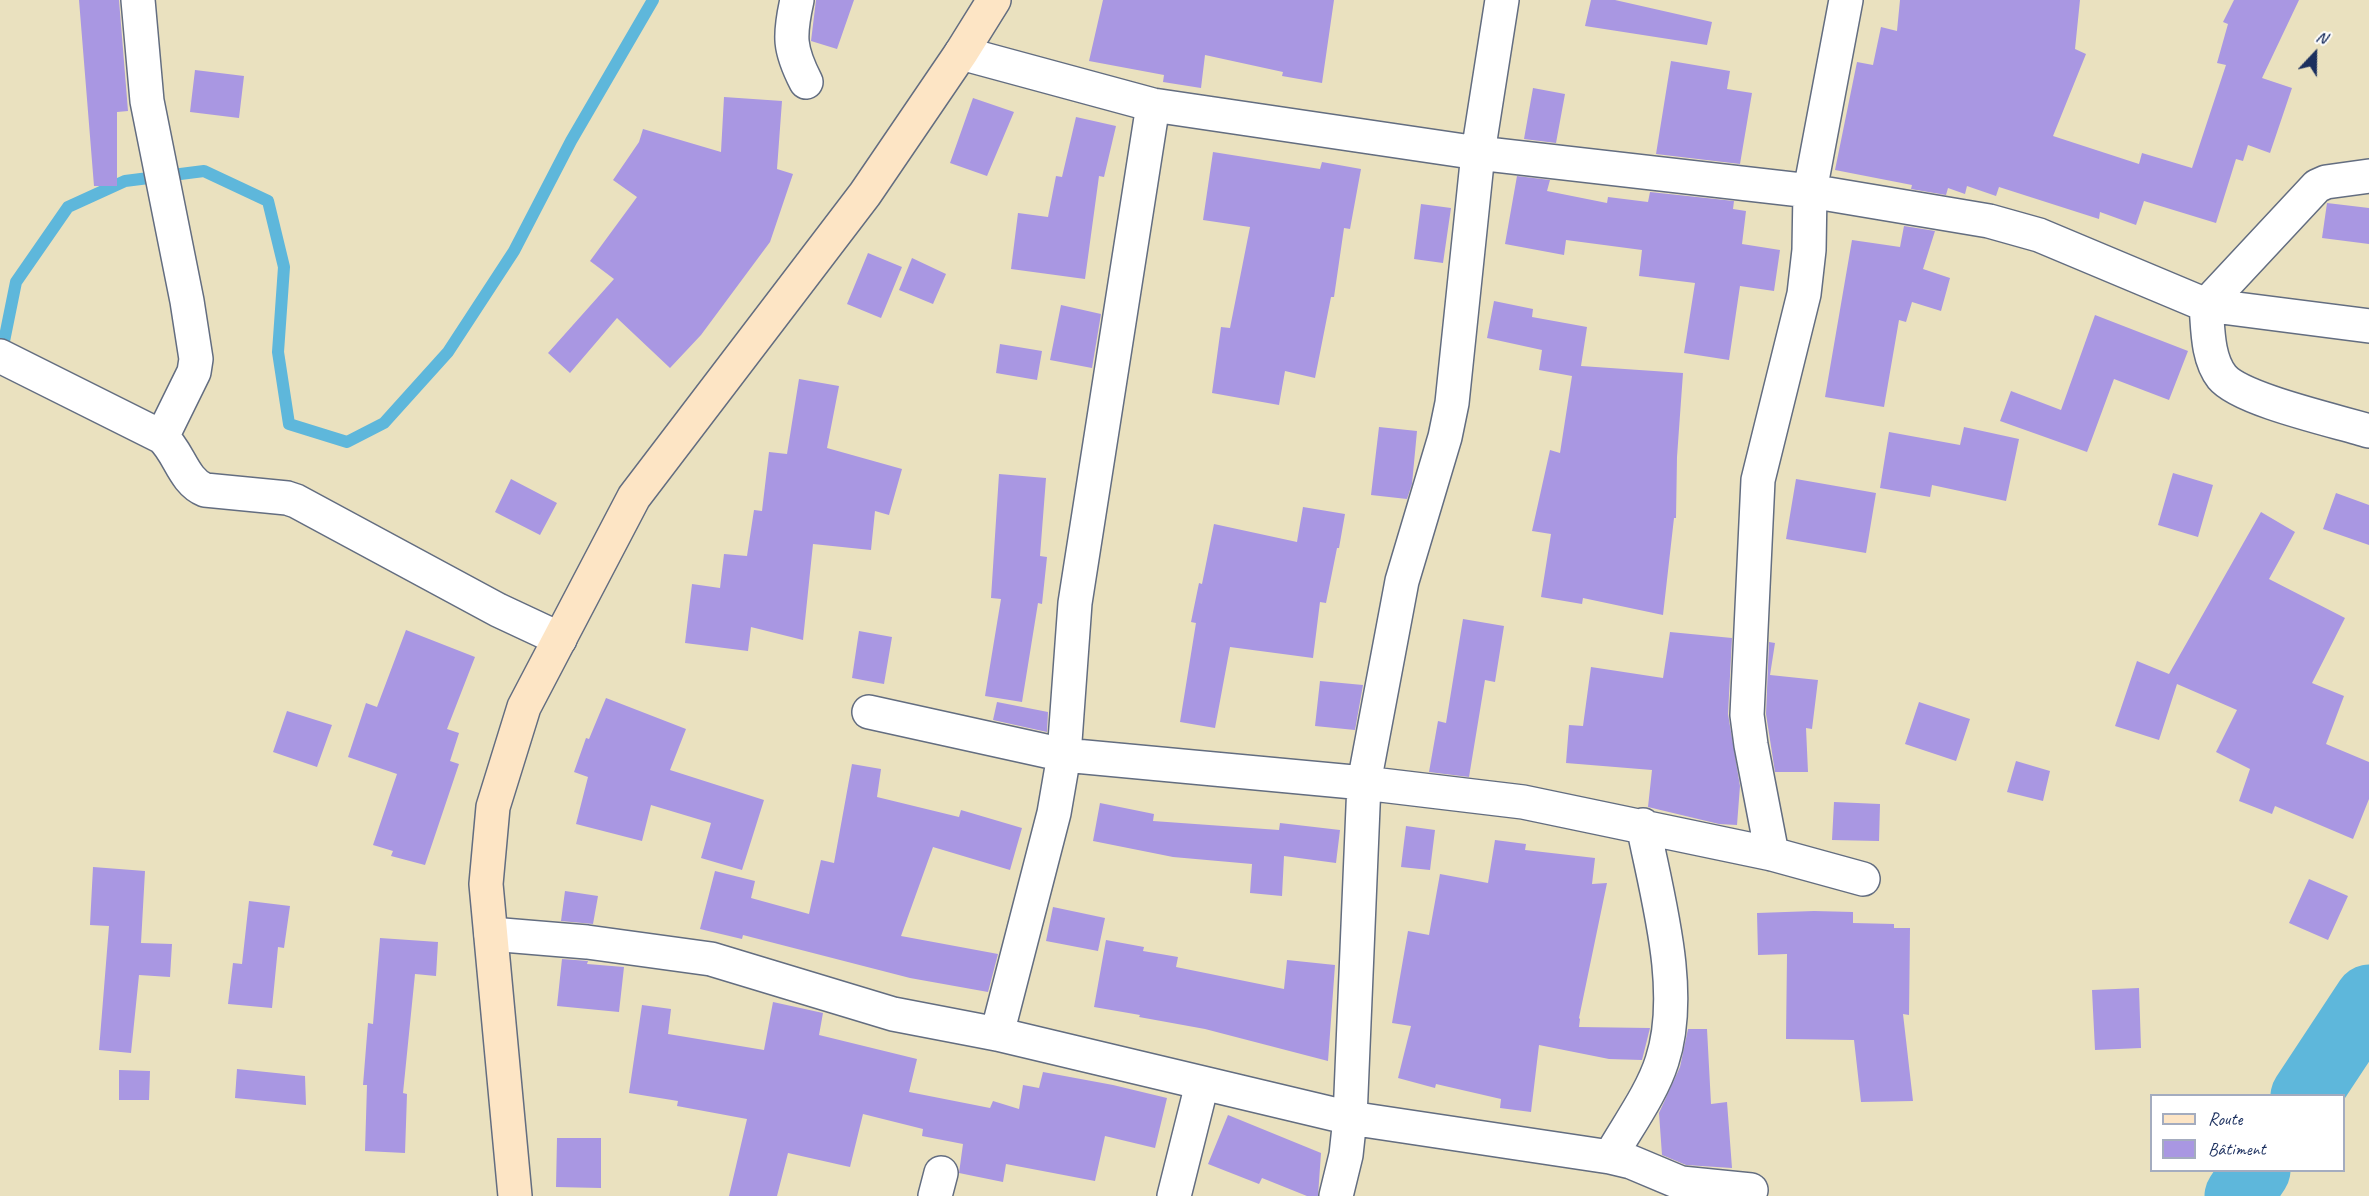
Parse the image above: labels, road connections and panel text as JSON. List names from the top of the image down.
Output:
{
  "legend": ["Route", "Bâtiment"],
  "north": "top"
}
